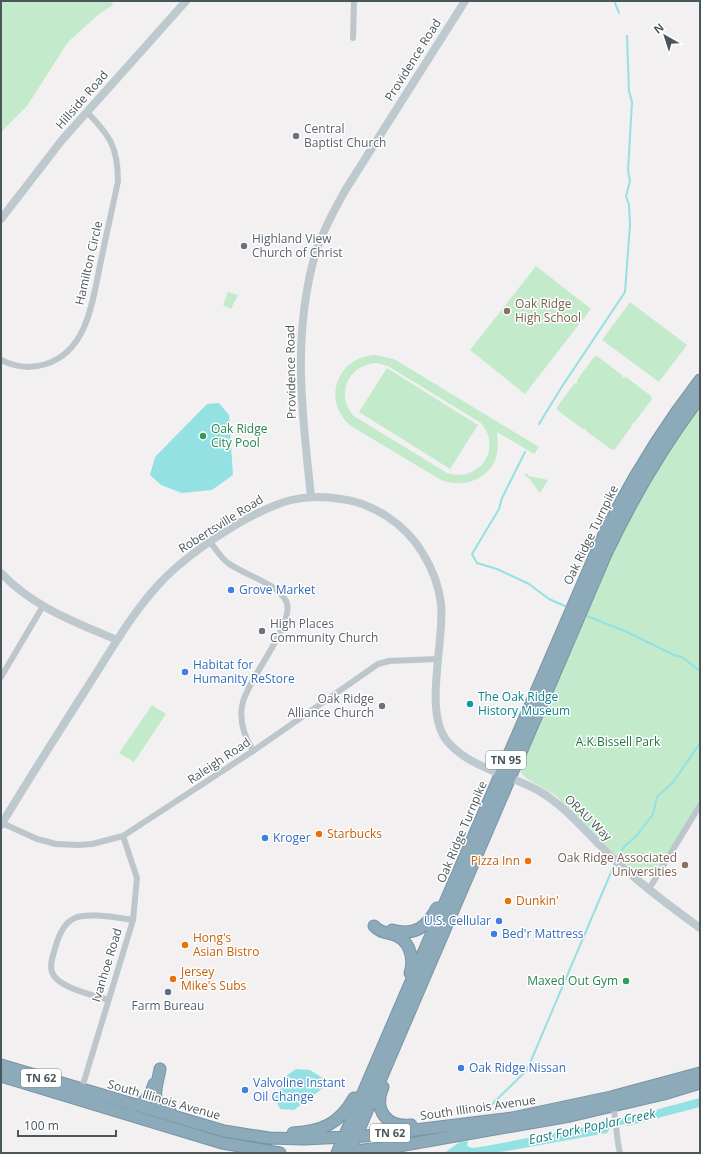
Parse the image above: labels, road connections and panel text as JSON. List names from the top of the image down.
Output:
{
  "streets": {
    "highway": [
      "Oak Ridge Turnpike",
      "TN 95",
      "TN 62",
      "South Illinois Avenue"
    ],
    "street": [
      "Providence Road",
      "Hillside Road",
      "Hamilton Circle",
      "Robertsville Road",
      "Raleigh Road",
      "ORAU Way",
      "Ivanhoe Road"
    ]
  },
  "crossings": [
    ["Providence Road", "Robertsville Road"],
    ["Hillside Road", "Hamilton Circle"],
    ["Robertsville Road", "Oak Ridge Turnpike"],
    ["Robertsville Road", "Raleigh Road"],
    ["Robertsville Road", "ORAU Way"],
    ["Oak Ridge Turnpike", "ORAU Way"],
    ["Oak Ridge Turnpike", "TN 62"],
    ["Oak Ridge Turnpike", "South Illinois Avenue"],
    ["Raleigh Road", "Ivanhoe Road"],
    ["Ivanhoe Road", "TN 62"],
    ["Ivanhoe Road", "South Illinois Avenue"],
    ["TN 62", "South Illinois Avenue"]
  ],
  "water": ["East Fork Poplar Creek"],
  "parks": ["A.K.Bissell Park"],
  "places": [
    "Central Baptist Church",
    "Highland View Church of Christ",
    "Oak Ridge High School",
    "Oak Ridge City Pool",
    "Grove Market",
    "High Places Community Church",
    "Habitat for Humanity ReStore",
    "The Oak Ridge History Museum",
    "Oak Ridge Alliance Church",
    "Starbucks",
    "Kroger",
    "Pizza Inn",
    "Oak Ridge Associated Universities",
    "Dunkin'",
    "U.S. Cellular",
    "Bed'r Mattress",
    "Hong's Asian Bistro",
    "Jersey Mike's Subs",
    "Maxed Out Gym",
    "Farm Bureau",
    "Oak Ridge Nissan",
    "Valvoline Instant Oil Change"
  ],
  "scale_bar": "100 m",
  "north": "top left"
}
